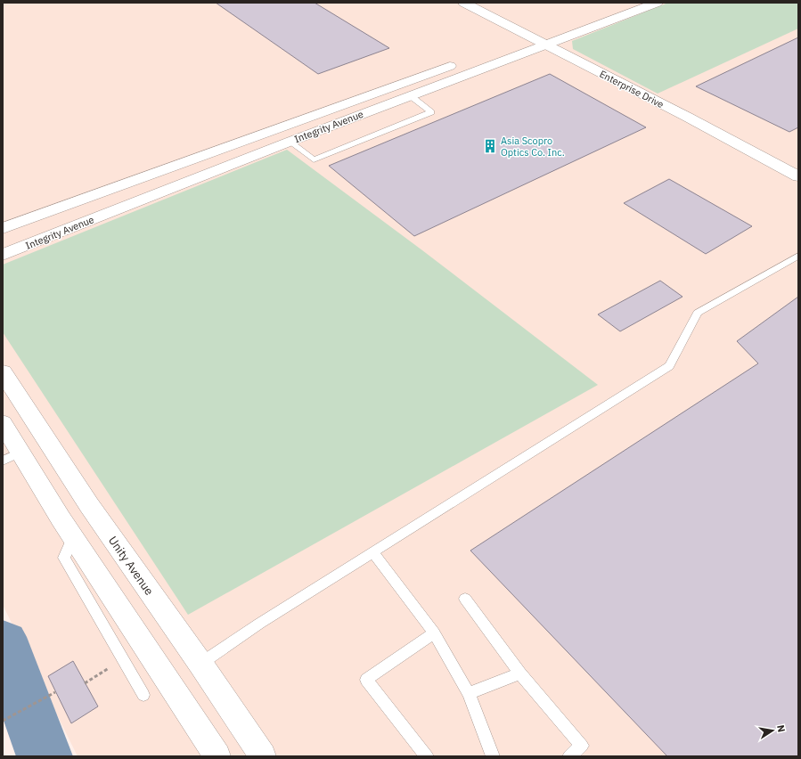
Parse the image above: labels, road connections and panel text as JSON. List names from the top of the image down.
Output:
{
  "streets": {
    "street": ["Enterprise Drive", "Integrity Avenue", "Unity Avenue"]
  },
  "crossings": [
    ["Enterprise Drive", "Integrity Avenue"]
  ],
  "places": {
    "building": ["Asia Scopro Optics Co. Inc."]
  },
  "north": "right"
}
